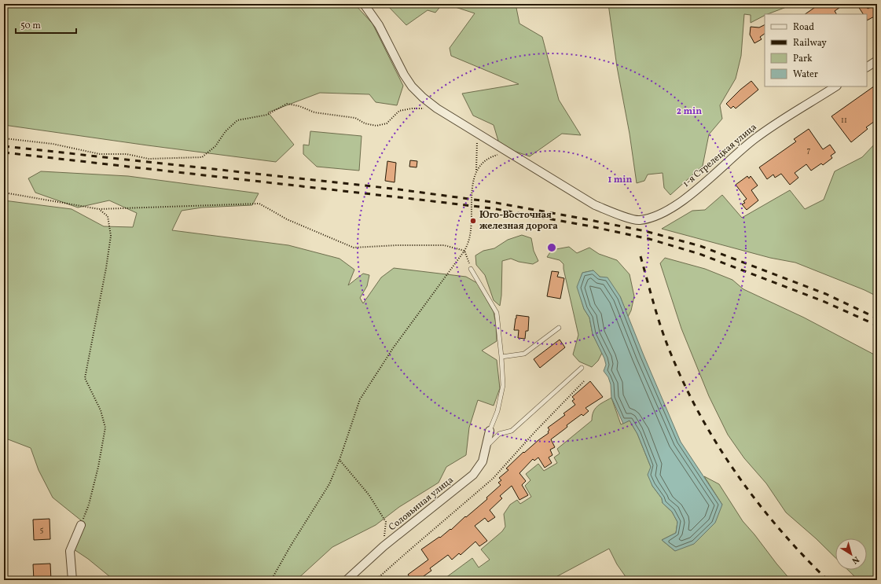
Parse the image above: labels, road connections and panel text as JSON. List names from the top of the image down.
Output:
{
  "streets": {
    "street": ["1-я Стрелецкая улица", "Соловьиная улица"]
  },
  "places": ["Юго-Восточная железная дорога"],
  "house_numbers": ["11", "7", "5"],
  "legend": [
    "Road",
    "Railway",
    "Park",
    "Water"
  ],
  "scale_bar": "50 m",
  "north": "bottom right",
  "rings": ["2 min", "1 min"]
}
